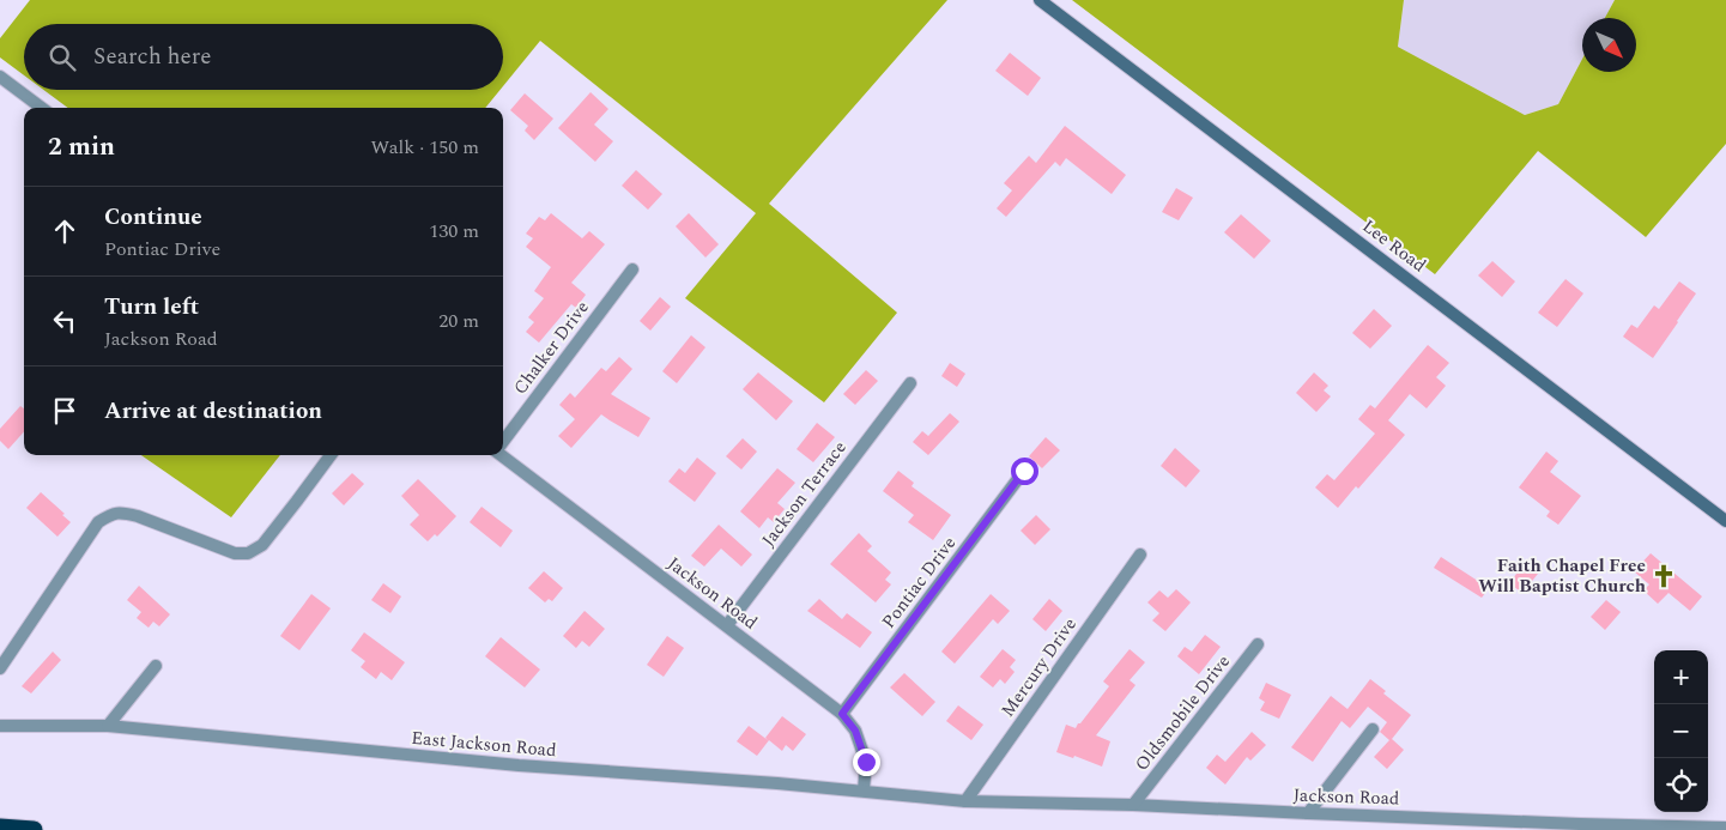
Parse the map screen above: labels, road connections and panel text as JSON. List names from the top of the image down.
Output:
{
  "streets": {
    "street": [
      "Lee Road",
      "Chalker Drive",
      "Jackson Terrace",
      "Pontiac Drive",
      "Jackson Road",
      "Mercury Drive",
      "Oldsmobile Drive",
      "East Jackson Road"
    ]
  },
  "crossings": [
    ["Jackson Terrace", "Jackson Road"],
    ["Pontiac Drive", "Jackson Road"],
    ["Jackson Road", "Mercury Drive"],
    ["Jackson Road", "Oldsmobile Drive"],
    ["Jackson Road", "East Jackson Road"],
    ["Mercury Drive", "East Jackson Road"]
  ],
  "places": {
    "church": ["Faith Chapel Free Will Baptist Church"]
  },
  "north": "bottom right",
  "page": {
    "search": "Search here",
    "heading": ["2 min", "Walk · 150 m"],
    "list": [
      ["Continue", "Pontiac Drive", "130 m"],
      ["Turn left", "Jackson Road", "20 m"],
      "Arrive at destination"
    ],
    "map_buttons": ["+", "−"]
  }
}
